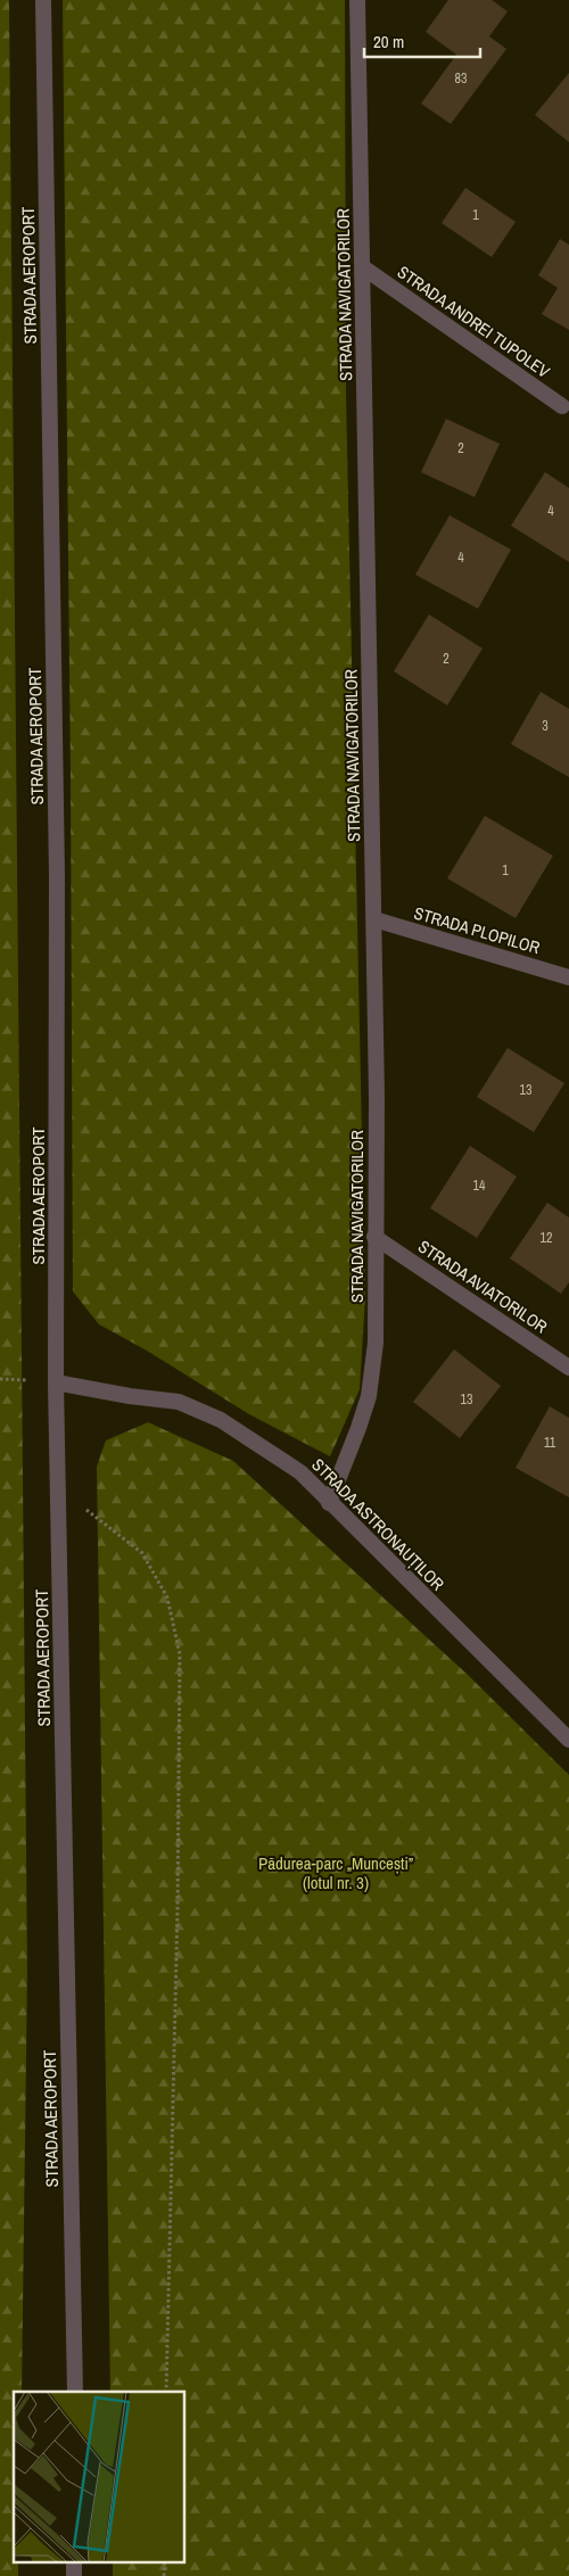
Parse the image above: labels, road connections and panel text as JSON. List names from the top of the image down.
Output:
{
  "streets": {
    "street": [
      "STRADA AEROPORT",
      "STRADA NAVIGATORILOR",
      "STRADA ANDREI TUPOLEV",
      "STRADA PLOPILOR",
      "STRADA AVIATORILOR",
      "STRADA ASTRONAUȚILOR"
    ]
  },
  "crossings": [
    ["STRADA AEROPORT", "STRADA ASTRONAUȚILOR"],
    ["STRADA NAVIGATORILOR", "STRADA ANDREI TUPOLEV"],
    ["STRADA NAVIGATORILOR", "STRADA PLOPILOR"],
    ["STRADA NAVIGATORILOR", "STRADA AVIATORILOR"],
    ["STRADA NAVIGATORILOR", "STRADA ASTRONAUȚILOR"]
  ],
  "parks": ["Pădurea-parc „Muncești” (lotul nr. 3)"],
  "house_numbers": [
    "83",
    "1",
    "2",
    "4",
    "4",
    "2",
    "3",
    "1",
    "13",
    "14",
    "12",
    "13",
    "11"
  ],
  "scale_bar": "20 m"
}
